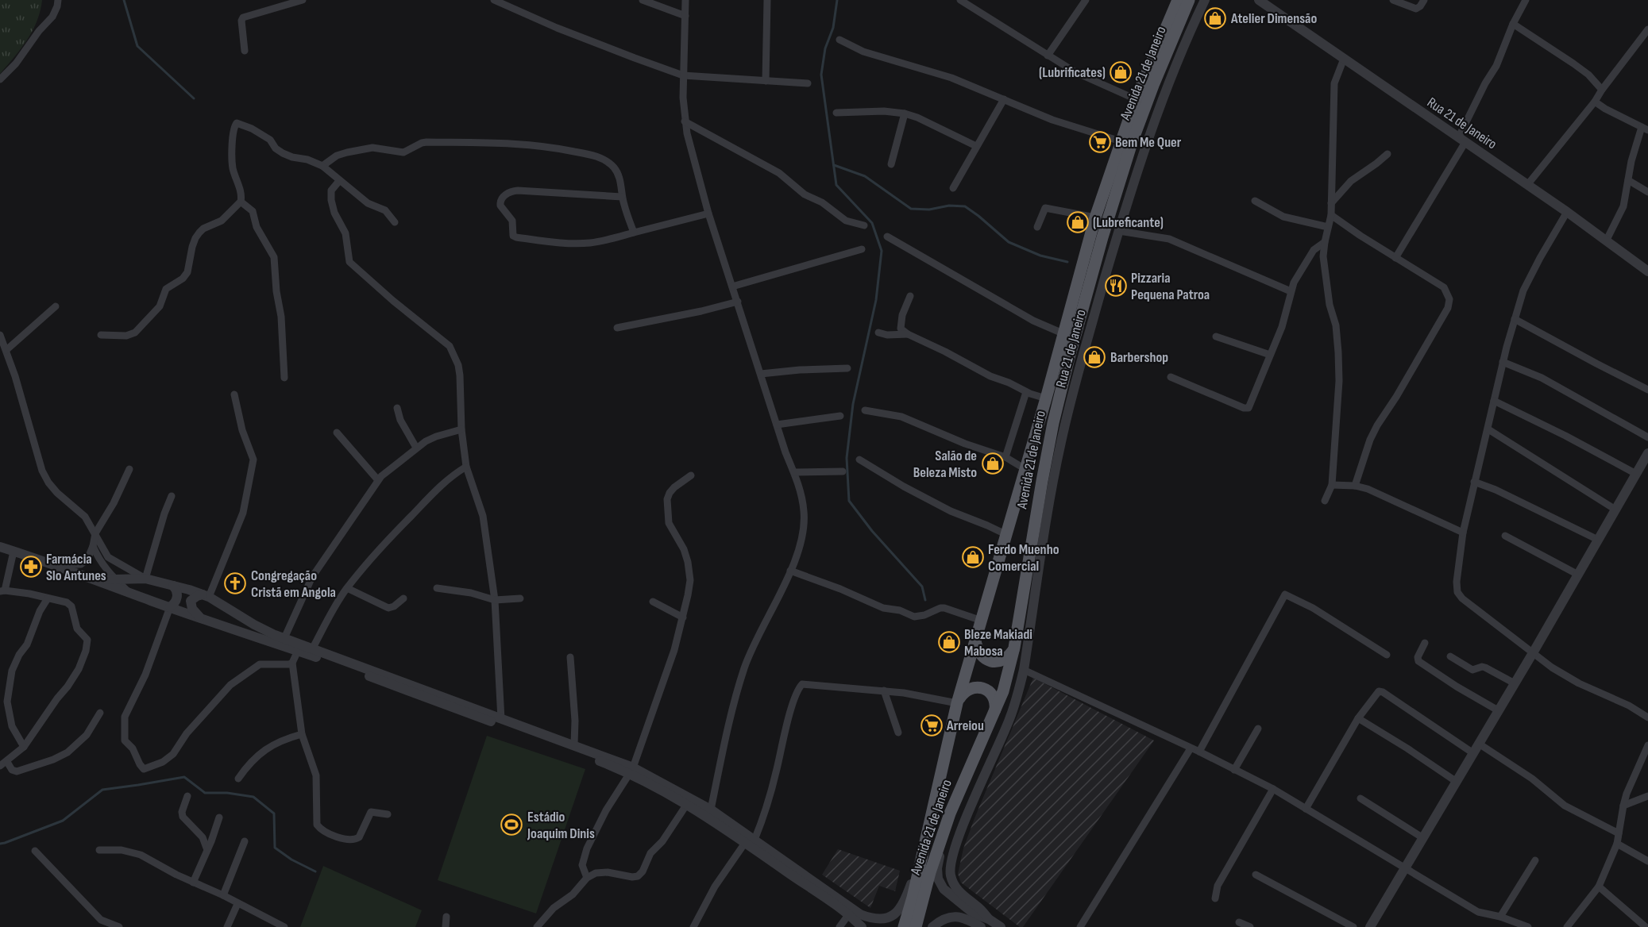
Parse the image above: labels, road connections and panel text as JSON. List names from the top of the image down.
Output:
{
  "streets": {
    "main road": ["Avenida 21 de Janeiro"],
    "street": ["Rua 21 de Janeiro"]
  },
  "places": {
    "shop": [
      "Atelier Dimensão",
      "(Lubrificates)",
      "(Lubreficante)",
      "Barbershop",
      "Salão de Beleza Misto",
      "Ferdo Muenho Comercial",
      "Bleze Makiadi Mabosa"
    ],
    "supermarket": ["Bem Me Quer", "Arreiou"],
    "restaurant": ["Pizzaria Pequena Patroa"],
    "pharmacy": ["Farmácia Slo Antunes"],
    "church": ["Congregação Cristã em Angola"],
    "sports": ["Estádio Joaquim Dinis"]
  }
}
